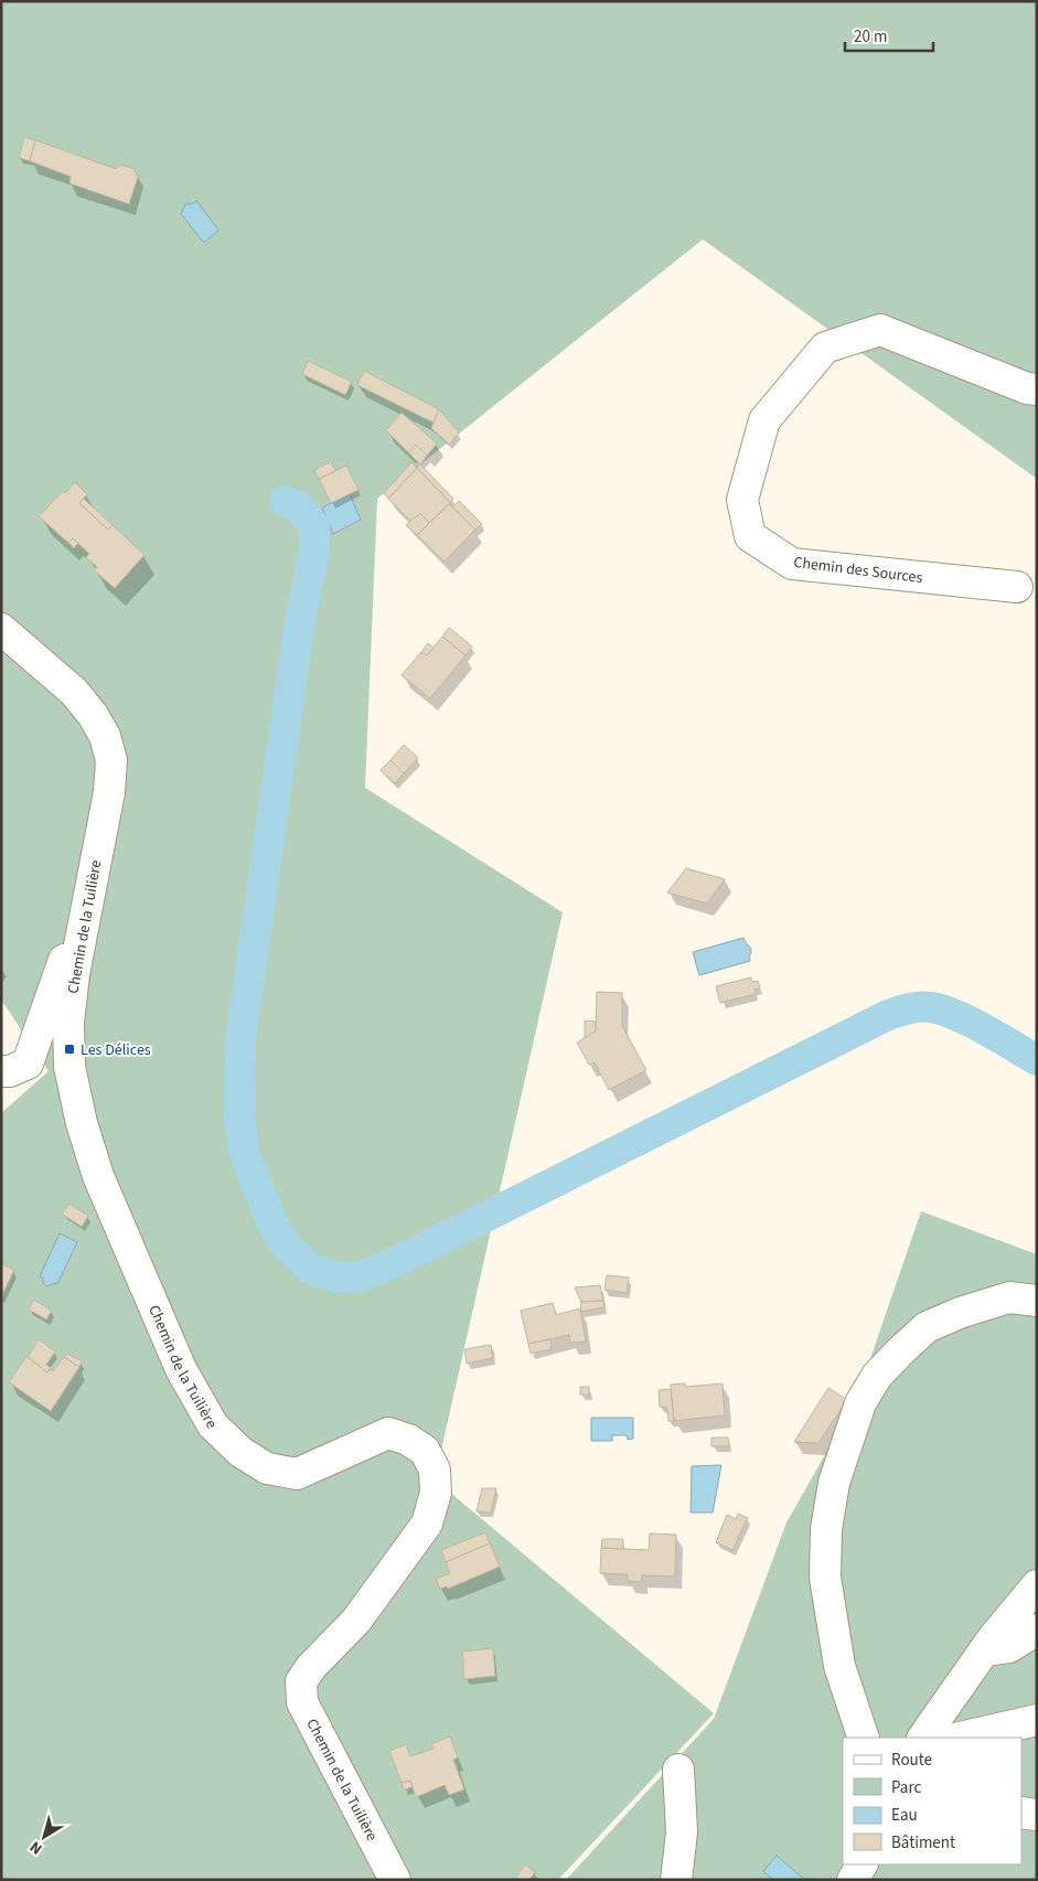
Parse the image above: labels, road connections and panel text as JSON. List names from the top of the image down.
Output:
{
  "streets": {
    "street": ["Chemin des Sources", "Chemin de la Tuilière"]
  },
  "places": {
    "transit": ["Les Délices"]
  },
  "legend": [
    "Route",
    "Parc",
    "Eau",
    "Bâtiment"
  ],
  "scale_bar": "20 m",
  "north": "bottom left"
}
